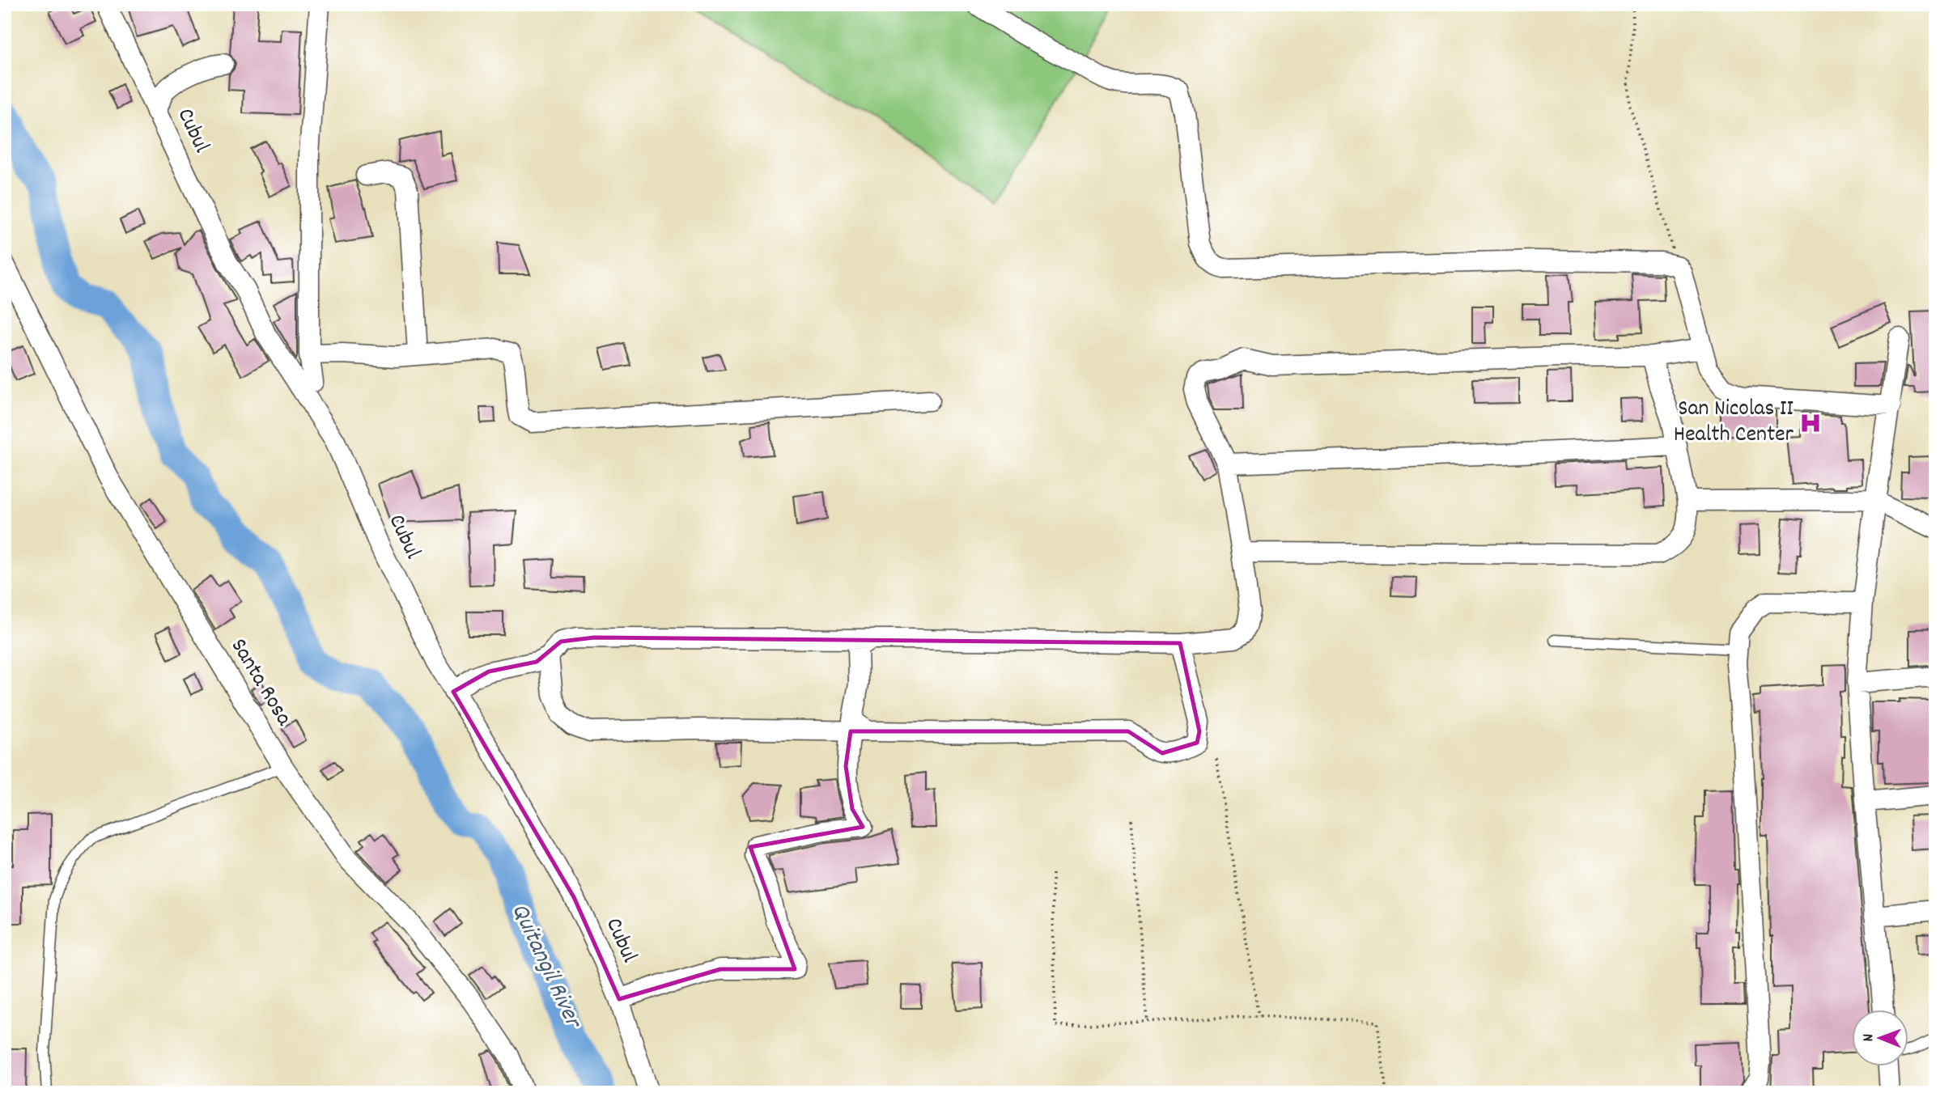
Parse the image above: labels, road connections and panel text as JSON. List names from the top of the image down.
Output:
{
  "streets": {
    "street": ["Cubul", "Santa Rosa"]
  },
  "water": ["Quitangil River"],
  "places": {
    "hospital": ["San Nicolas II Health Center"]
  },
  "north": "left"
}
